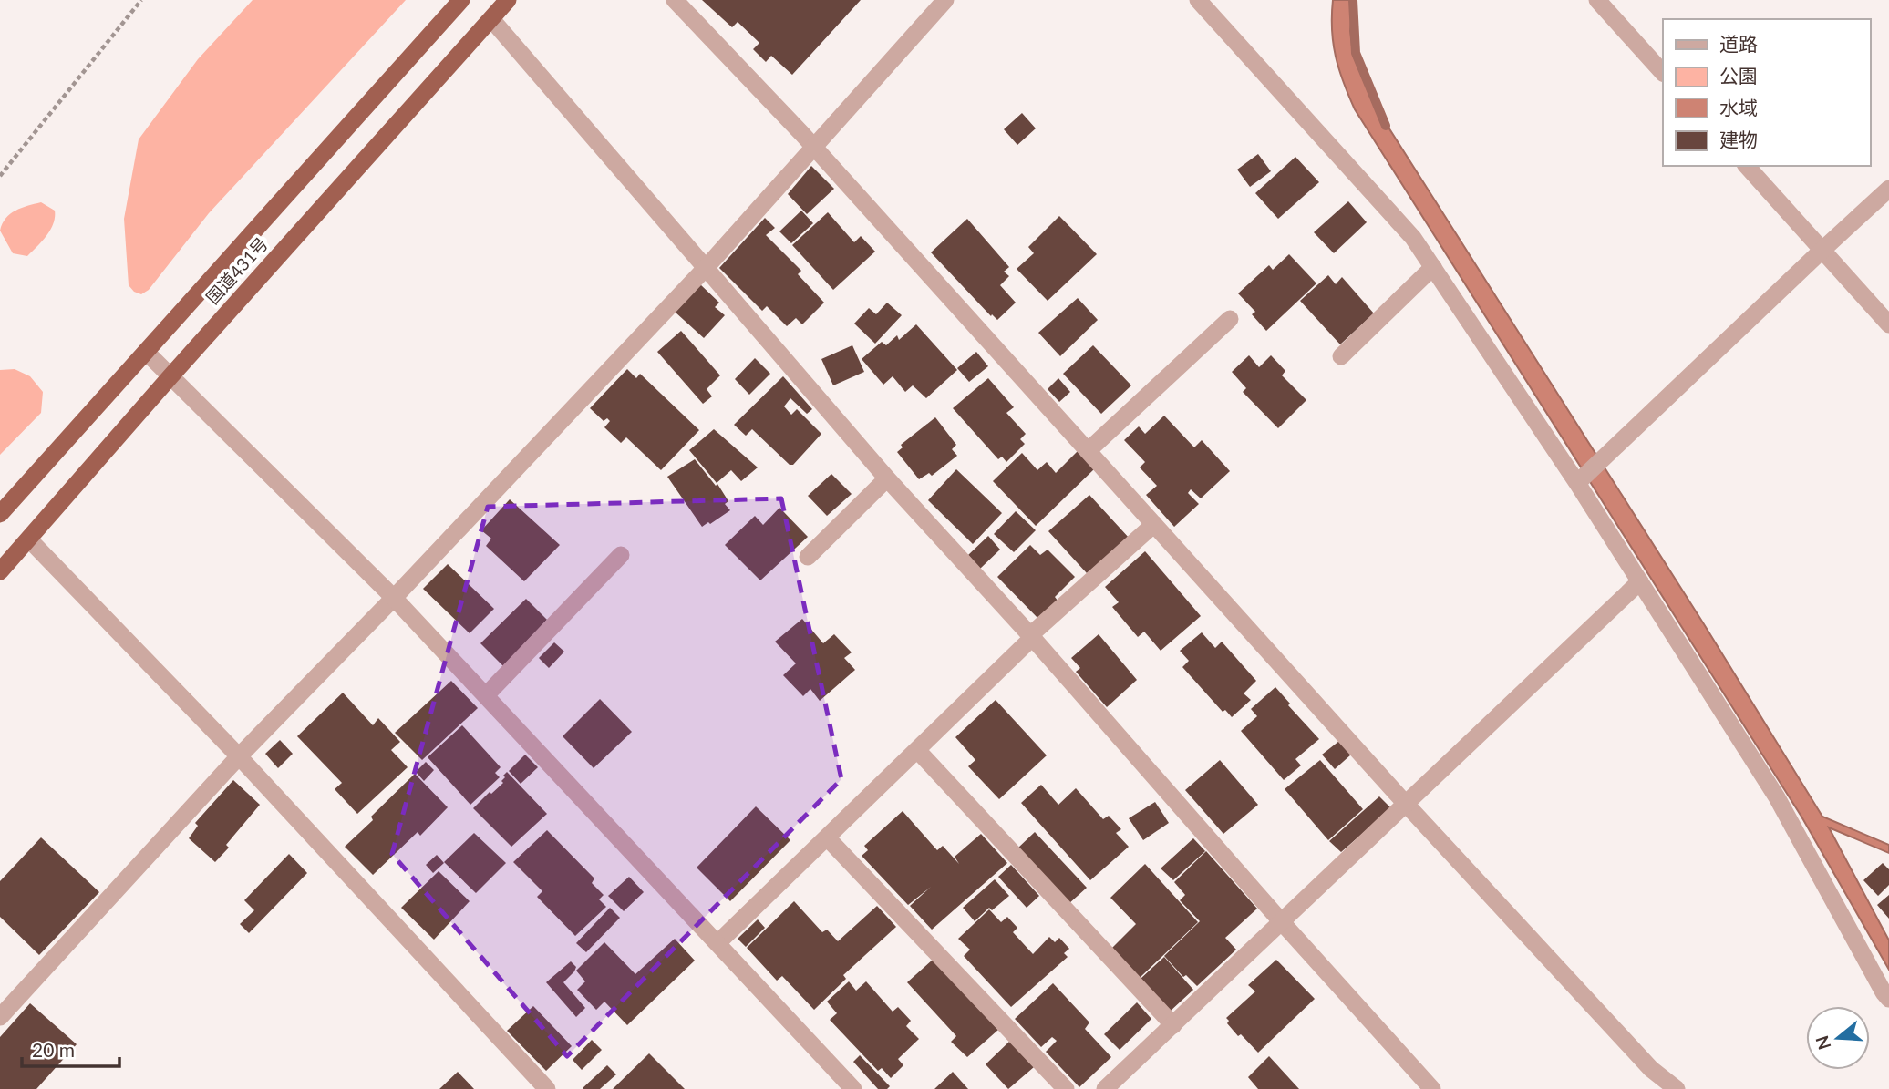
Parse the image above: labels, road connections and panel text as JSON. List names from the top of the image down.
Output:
{
  "streets": {
    "highway": ["国道431号"]
  },
  "legend": [
    "道路",
    "公園",
    "水域",
    "建物"
  ],
  "scale_bar": "20 m",
  "north": "left"
}
